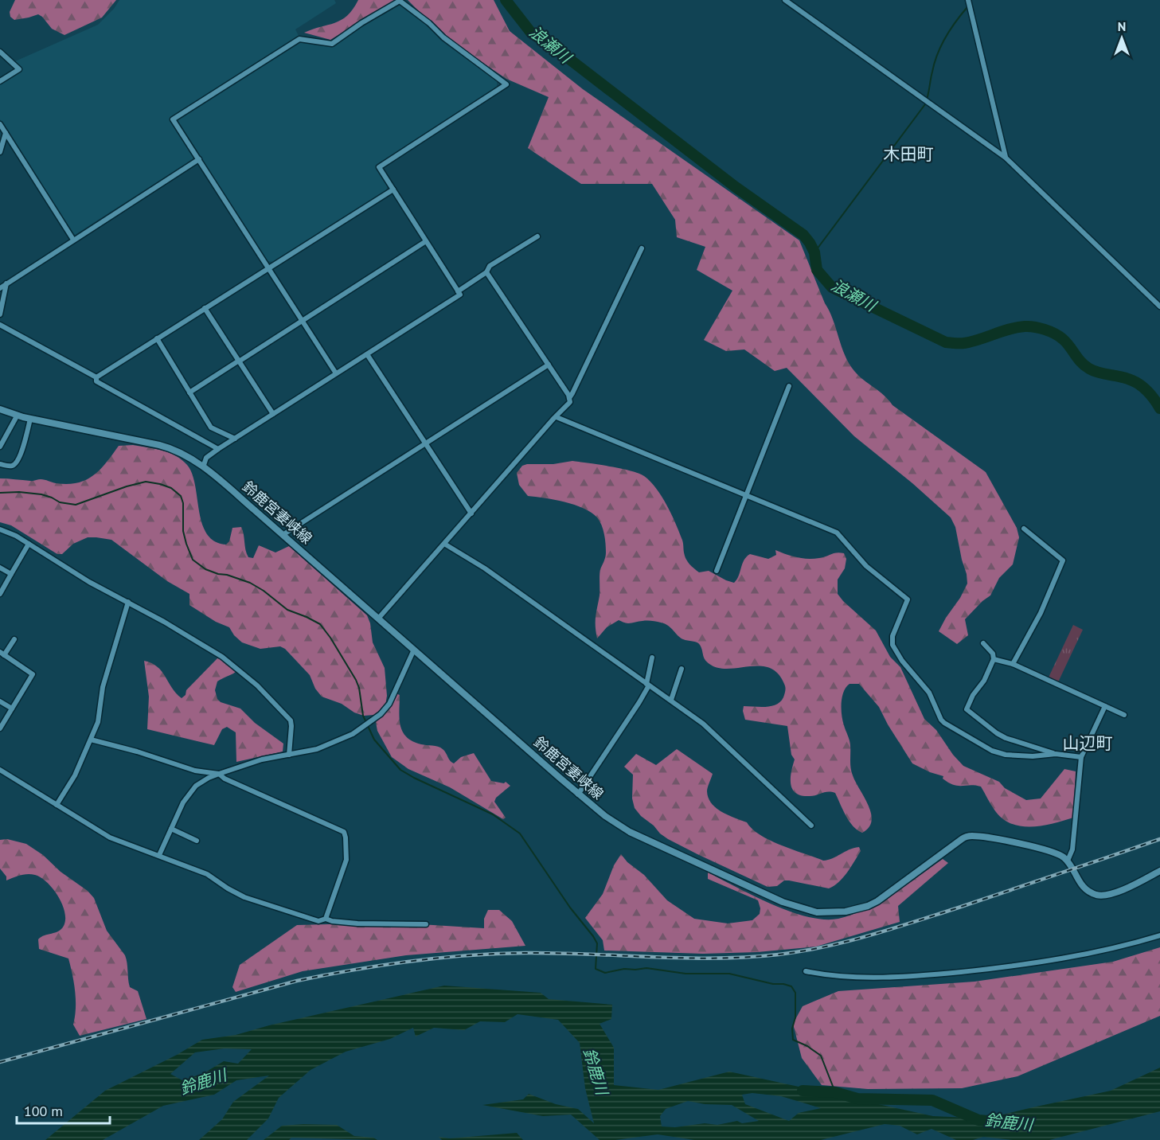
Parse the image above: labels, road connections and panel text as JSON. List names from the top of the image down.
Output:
{
  "streets": {
    "main road": ["鈴鹿宮妻峡線"]
  },
  "districts": ["木田町", "山辺町"],
  "water": ["浪瀬川", "鈴鹿川"],
  "scale_bar": "100 m",
  "north": "top"
}
